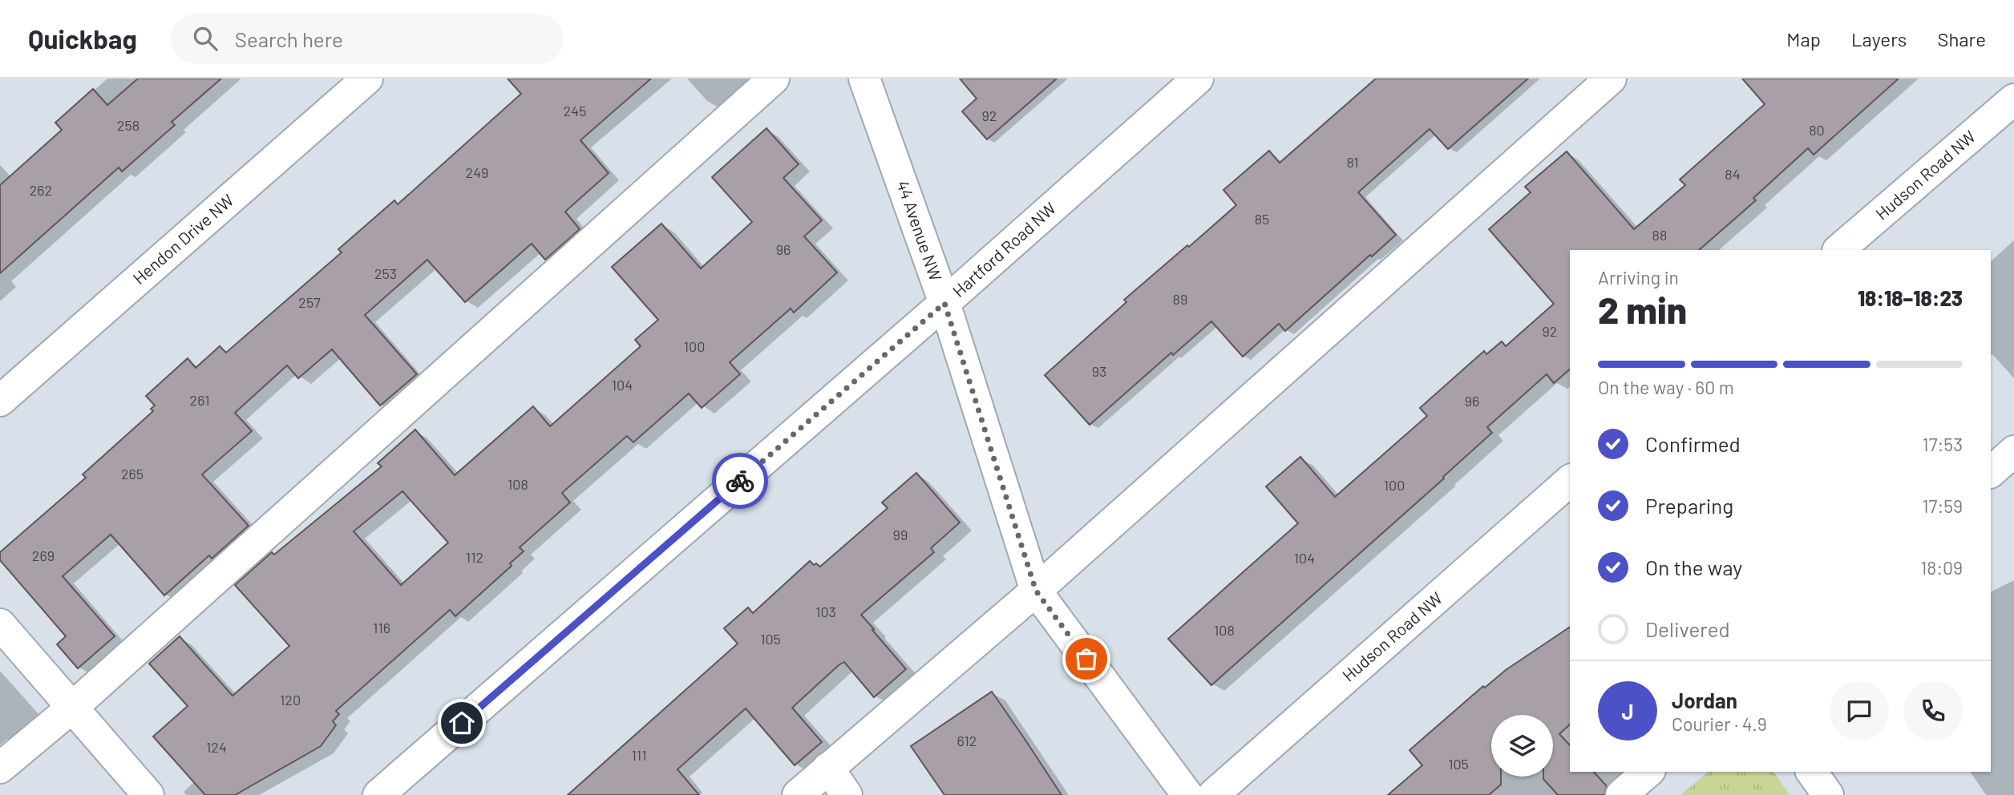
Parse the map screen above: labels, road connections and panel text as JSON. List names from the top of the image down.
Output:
{
  "streets": {
    "street": [
      "Hudson Road NW",
      "44 Avenue NW",
      "Hendon Drive NW",
      "Hartford Road NW"
    ]
  },
  "crossings": [
    ["44 Avenue NW", "Hartford Road NW"]
  ],
  "house_numbers": [
    "245",
    "92",
    "258",
    "80",
    "81",
    "249",
    "84",
    "262",
    "85",
    "88",
    "96",
    "253",
    "89",
    "257",
    "92",
    "100",
    "93",
    "104",
    "261",
    "96",
    "265",
    "108",
    "100",
    "99",
    "269",
    "112",
    "104",
    "103",
    "116",
    "108",
    "105",
    "120",
    "612",
    "124",
    "111",
    "105"
  ],
  "page": {
    "header": "Quickbag",
    "search": "Search here",
    "nav": ["Map", "Layers", "Share"],
    "heading": ["2 min", "Arriving in", "18:18–18:23"],
    "panel": ["Jordan", "Courier · 4.9"],
    "bar": "On the way · 60 m",
    "list": [
      ["Confirmed", "17:53"],
      ["Preparing", "17:59"],
      ["On the way", "18:09"],
      "Delivered"
    ],
    "round": "J"
  }
}
